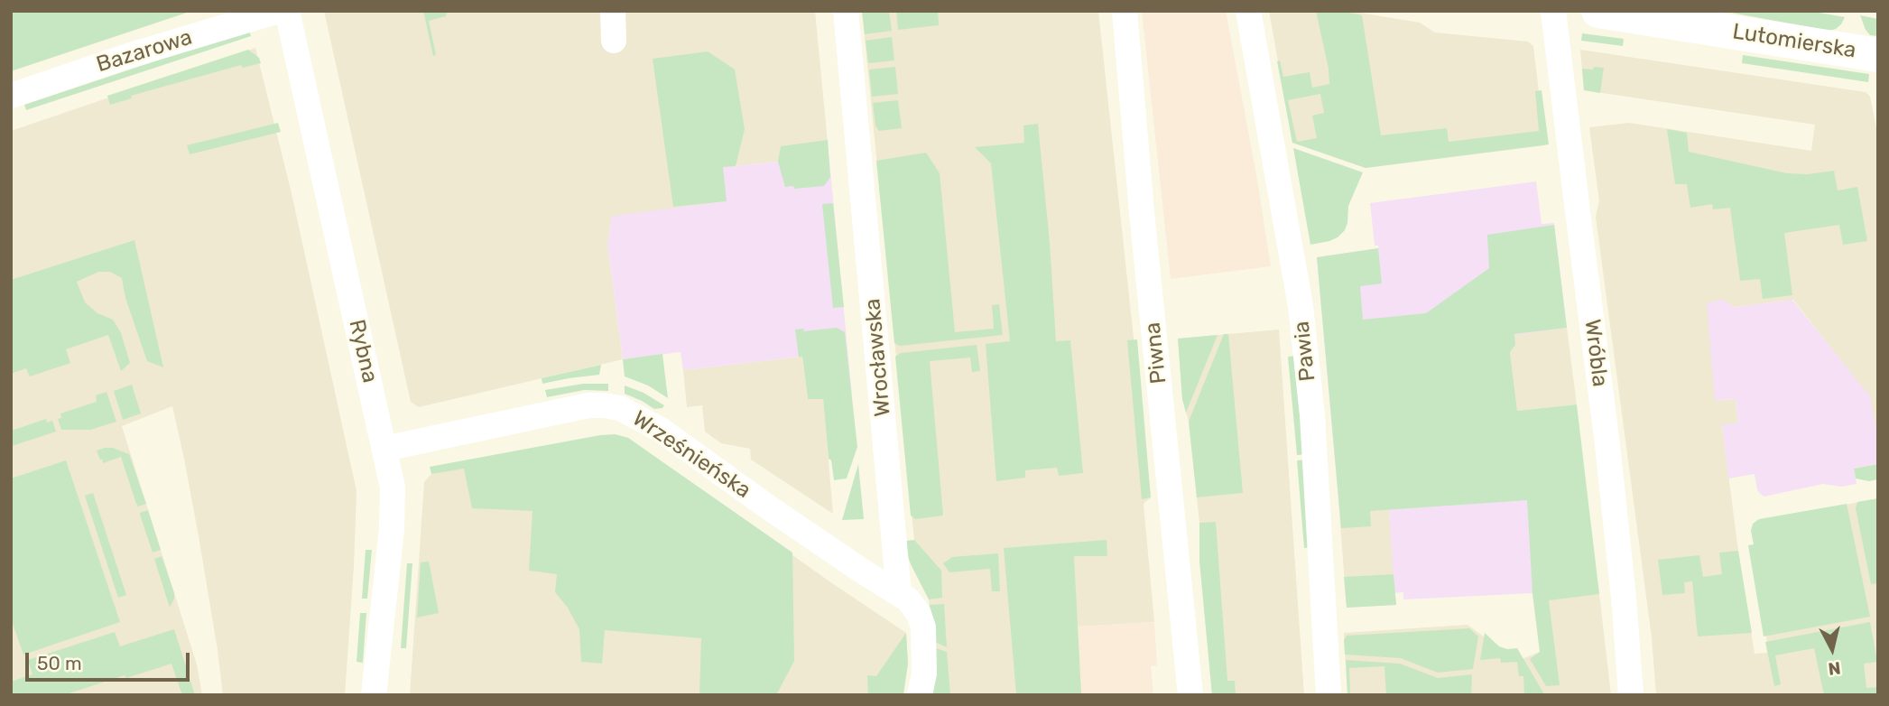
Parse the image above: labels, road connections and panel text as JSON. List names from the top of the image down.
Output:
{
  "streets": {
    "main road": ["Lutomierska"],
    "street": [
      "Bazarowa",
      "Rybna",
      "Pawia",
      "Piwna",
      "Wróbla",
      "Wrocławska",
      "Wrześnieńska"
    ]
  },
  "crossings": [
    ["Rybna", "Wrześnieńska"],
    ["Wrocławska", "Wrześnieńska"]
  ],
  "scale_bar": "50 m",
  "north": "bottom"
}
